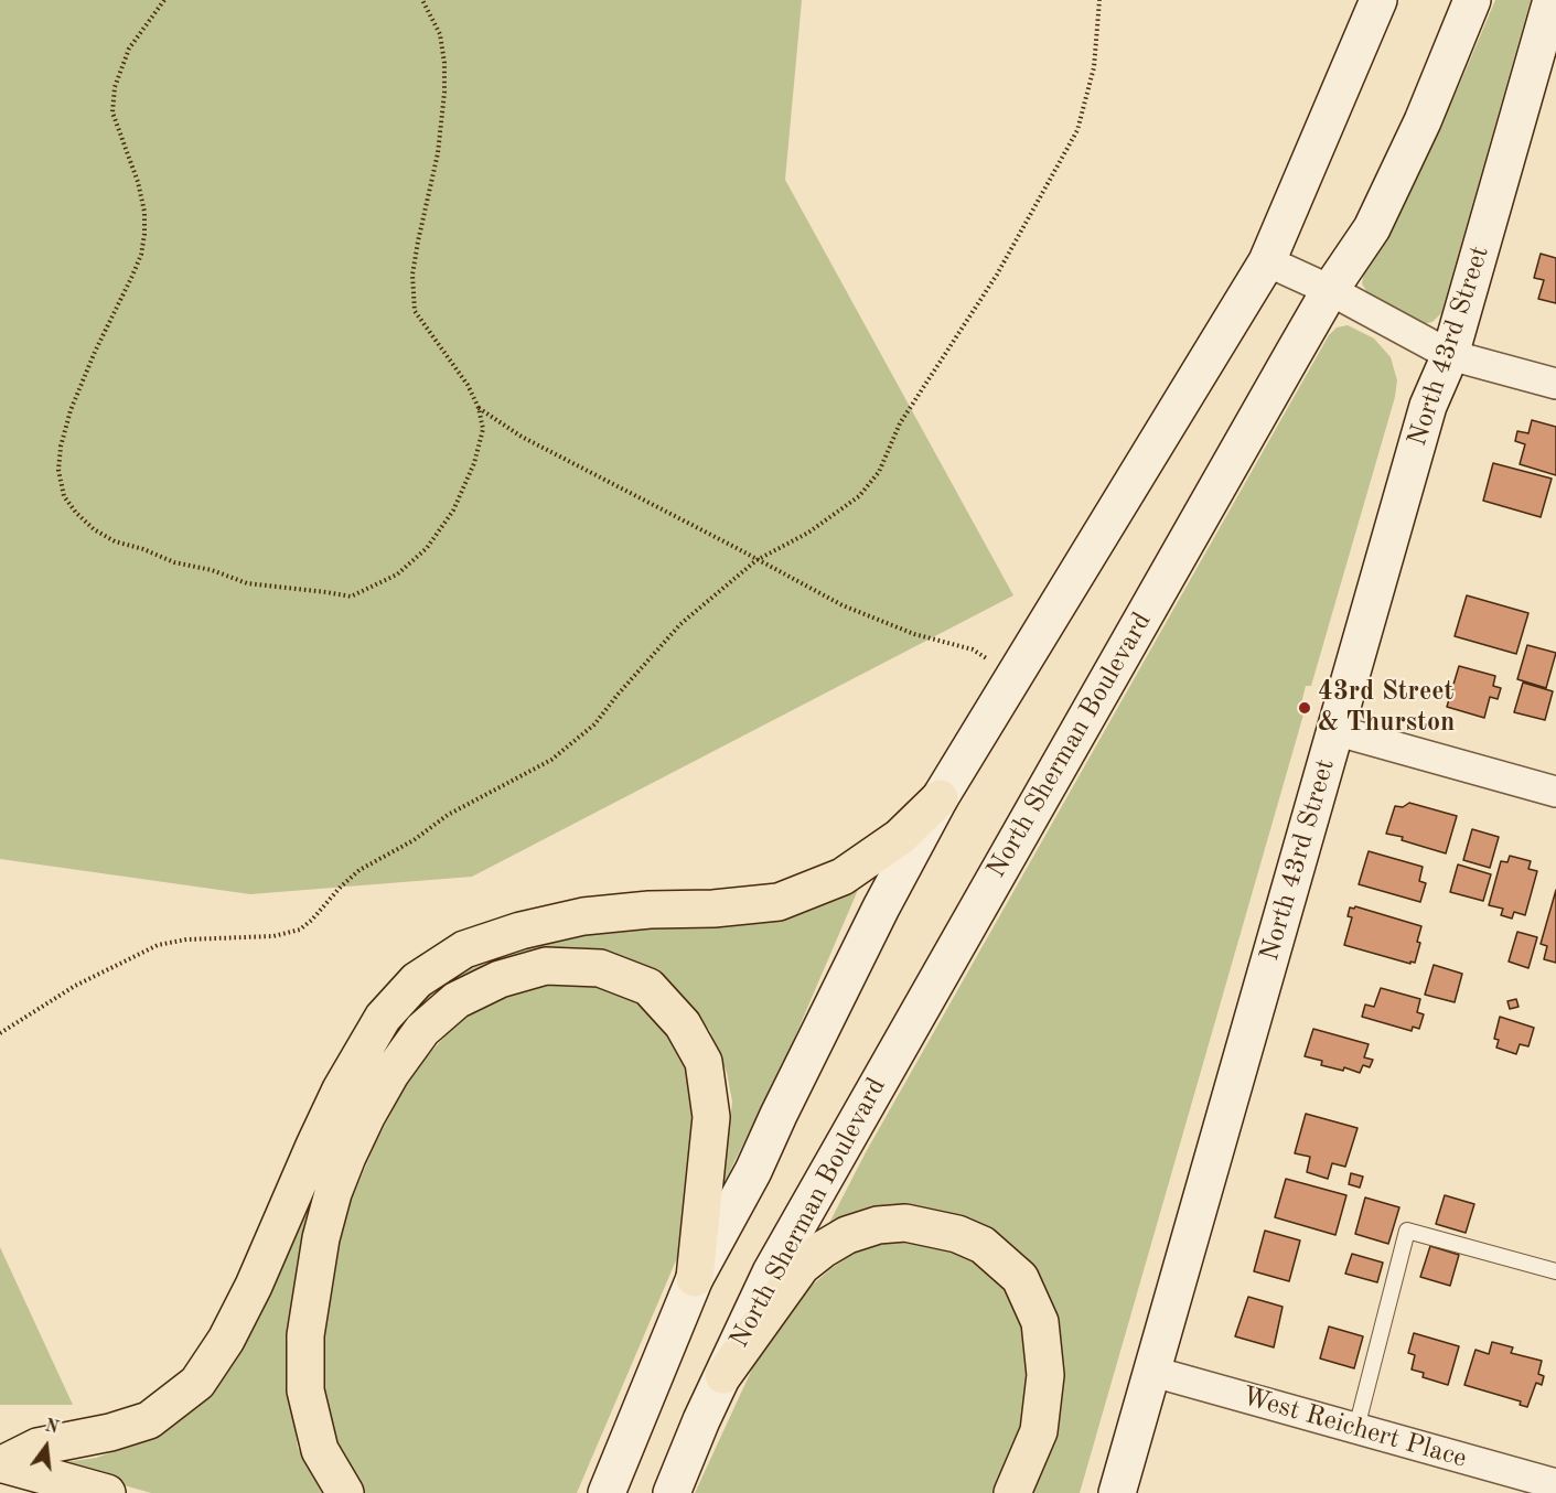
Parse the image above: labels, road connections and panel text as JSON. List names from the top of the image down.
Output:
{
  "streets": {
    "main road": ["North 43rd Street", "North Sherman Boulevard"],
    "street": ["West Reichert Place"]
  },
  "crossings": [
    ["North 43rd Street", "West Reichert Place"]
  ],
  "places": ["43rd Street & Thurston"],
  "north": "top"
}
